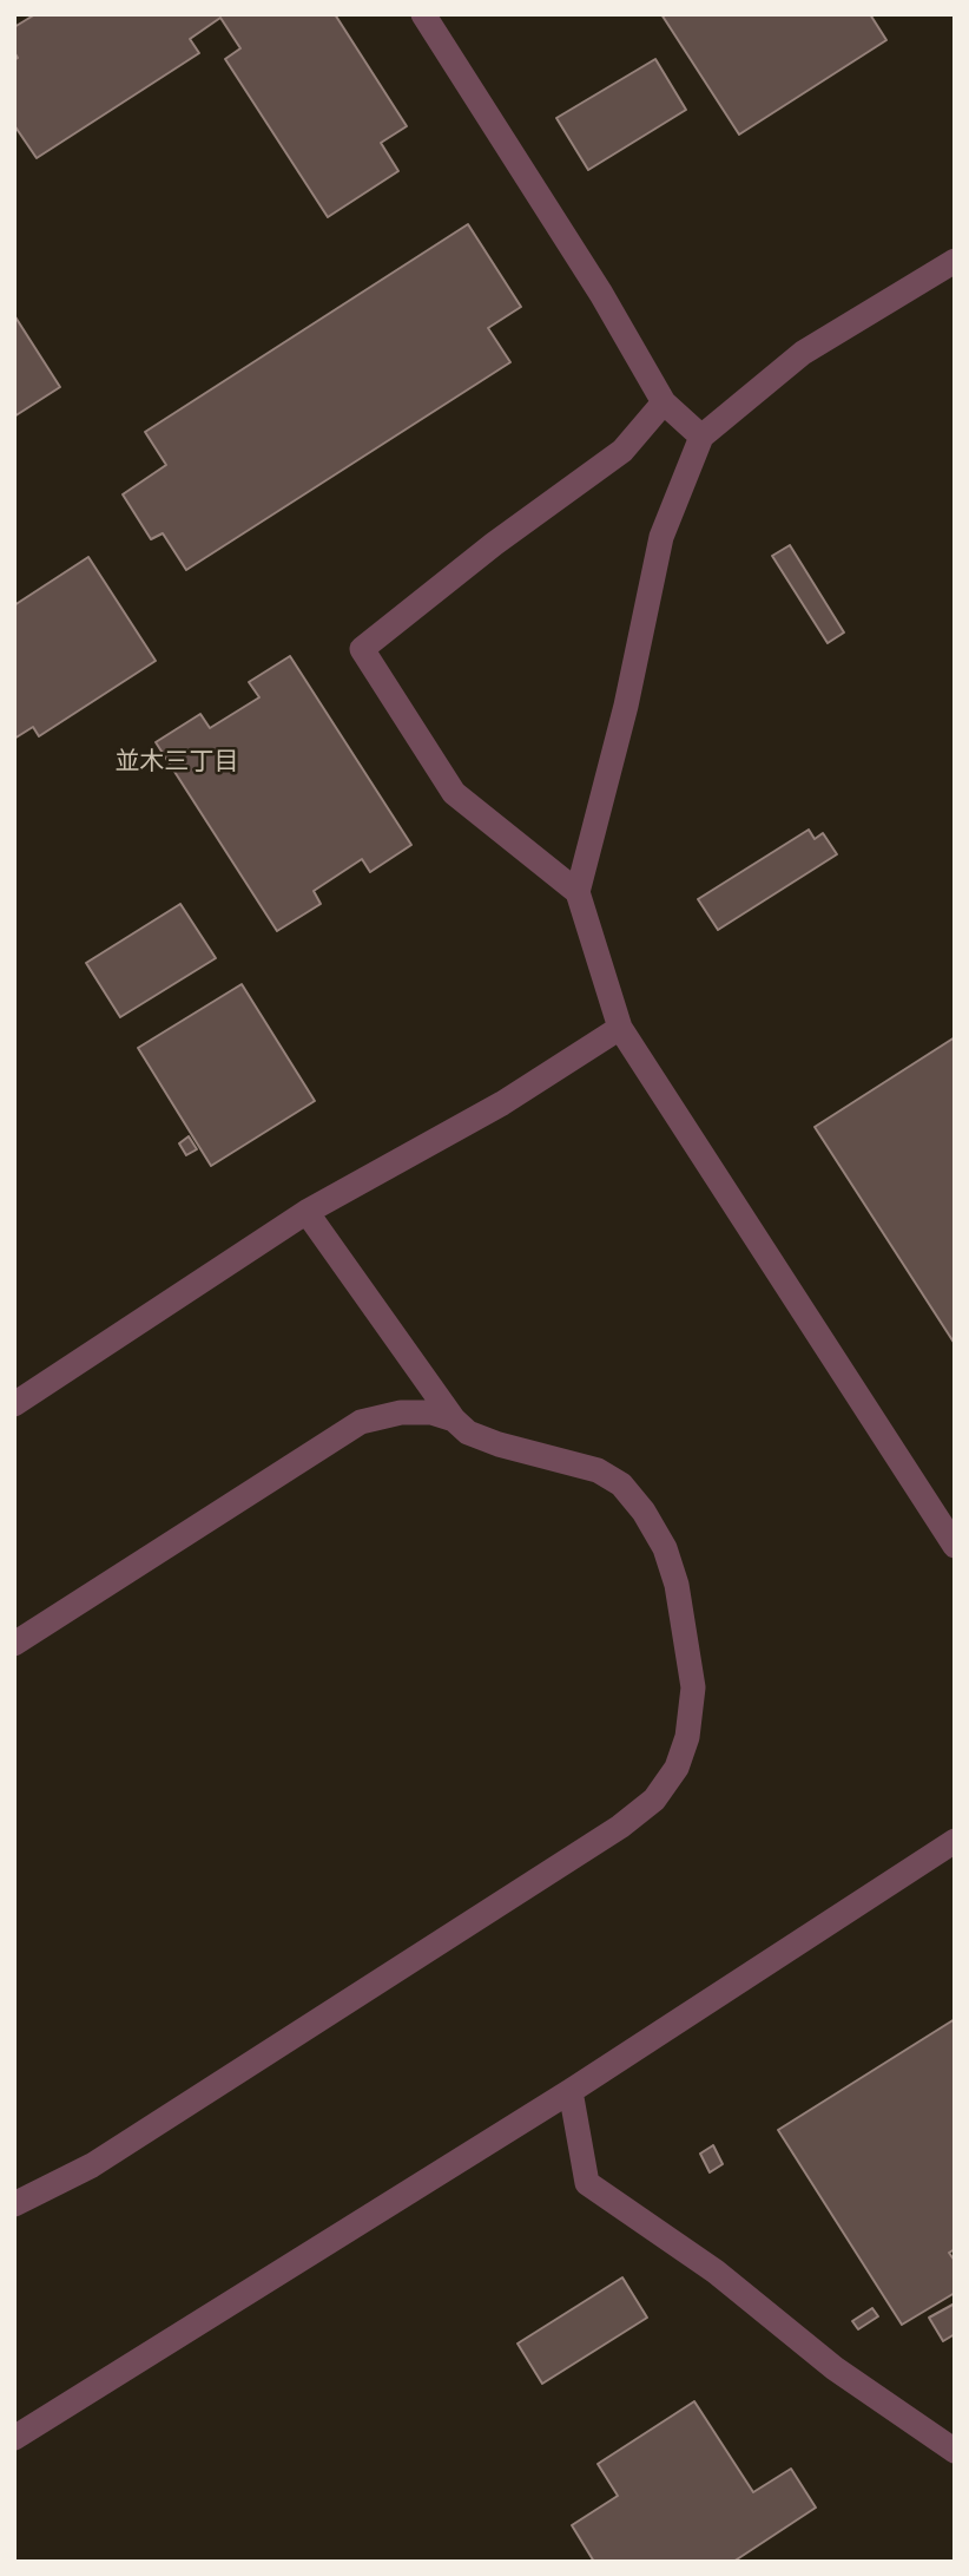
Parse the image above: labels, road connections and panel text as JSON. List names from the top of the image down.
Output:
{
  "districts": ["並木三丁目"]
}
